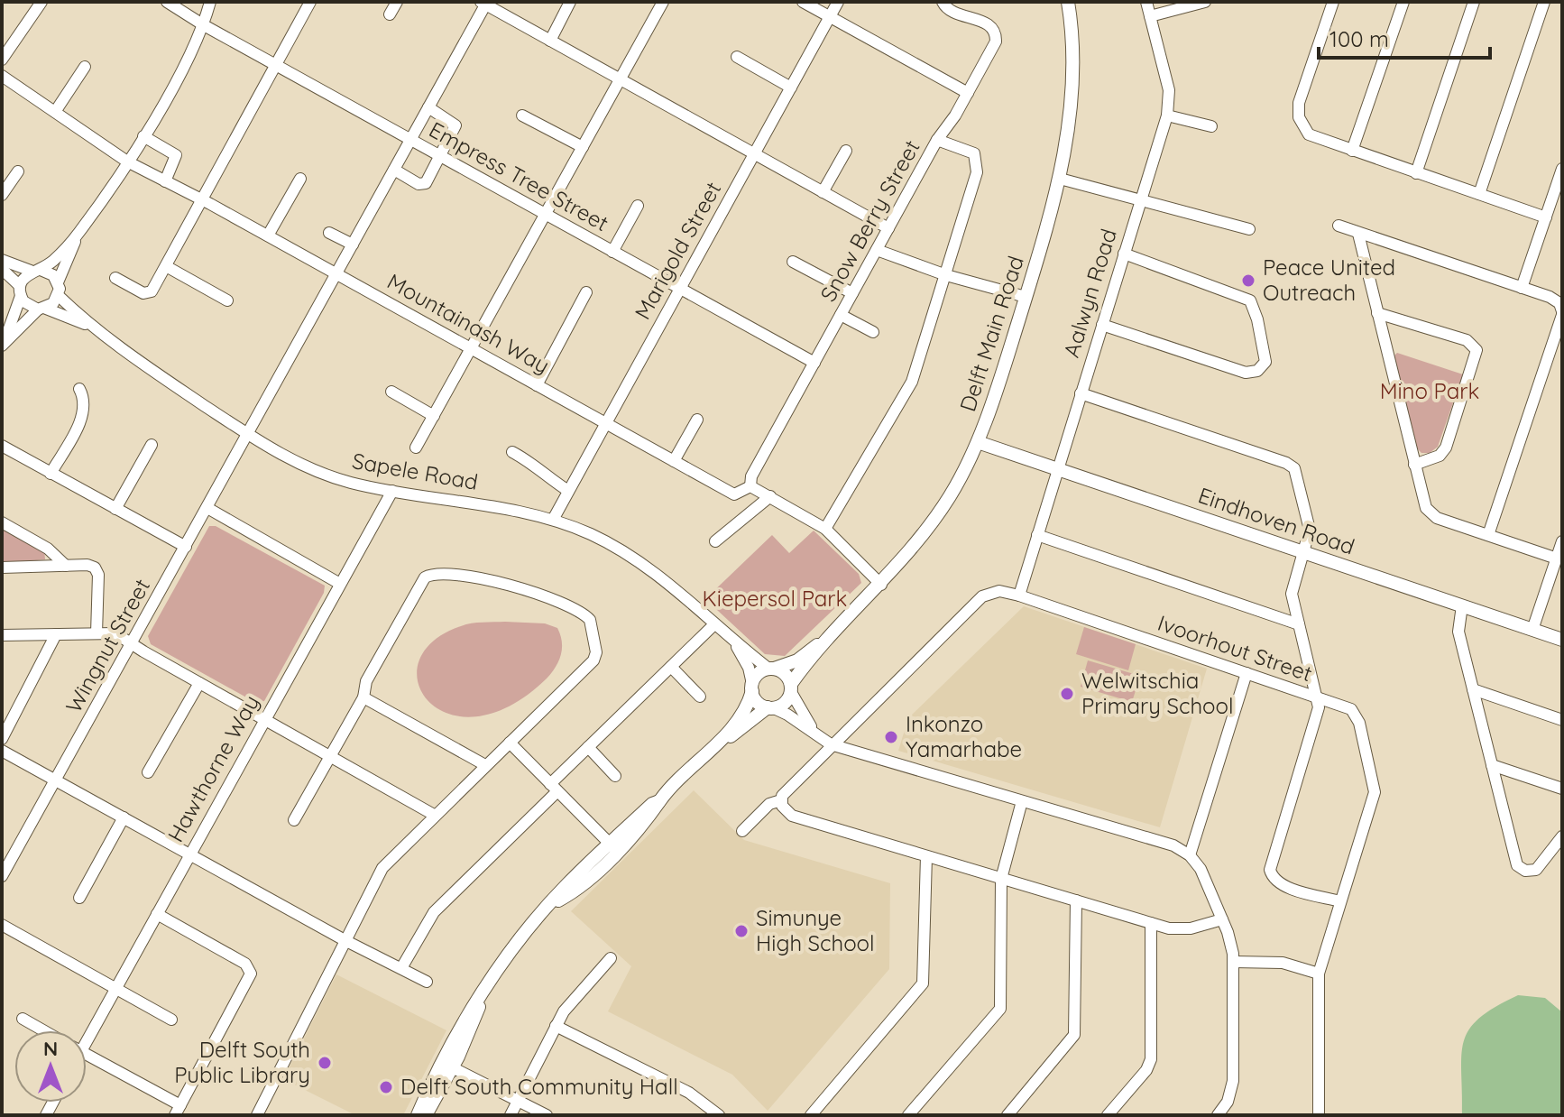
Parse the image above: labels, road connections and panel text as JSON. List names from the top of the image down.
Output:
{
  "streets": {
    "street": [
      "Empress Tree Street",
      "Snow Berry Street",
      "Marigold Street",
      "Aalwyn Road",
      "Mountainash Way",
      "Delft Main Road",
      "Sapele Road",
      "Eindhoven Road",
      "Wingnut Street",
      "Ivoorhout Street",
      "Hawthorne Way"
    ]
  },
  "crossings": [
    ["Empress Tree Street", "Snow Berry Street"],
    ["Empress Tree Street", "Marigold Street"],
    ["Empress Tree Street", "Wingnut Street"],
    ["Marigold Street", "Mountainash Way"],
    ["Marigold Street", "Sapele Road"],
    ["Aalwyn Road", "Eindhoven Road"],
    ["Aalwyn Road", "Ivoorhout Street"],
    ["Mountainash Way", "Wingnut Street"],
    ["Delft Main Road", "Sapele Road"],
    ["Delft Main Road", "Eindhoven Road"],
    ["Sapele Road", "Wingnut Street"],
    ["Sapele Road", "Hawthorne Way"]
  ],
  "parks": ["Mino Park", "Kiepersol Park"],
  "places": [
    "Peace United Outreach",
    "Welwitschia Primary School",
    "Inkonzo Yamarhabe",
    "Simunye High School",
    "Delft South Public Library",
    "Delft South Community Hall"
  ],
  "scale_bar": "100 m",
  "north": "top"
}
